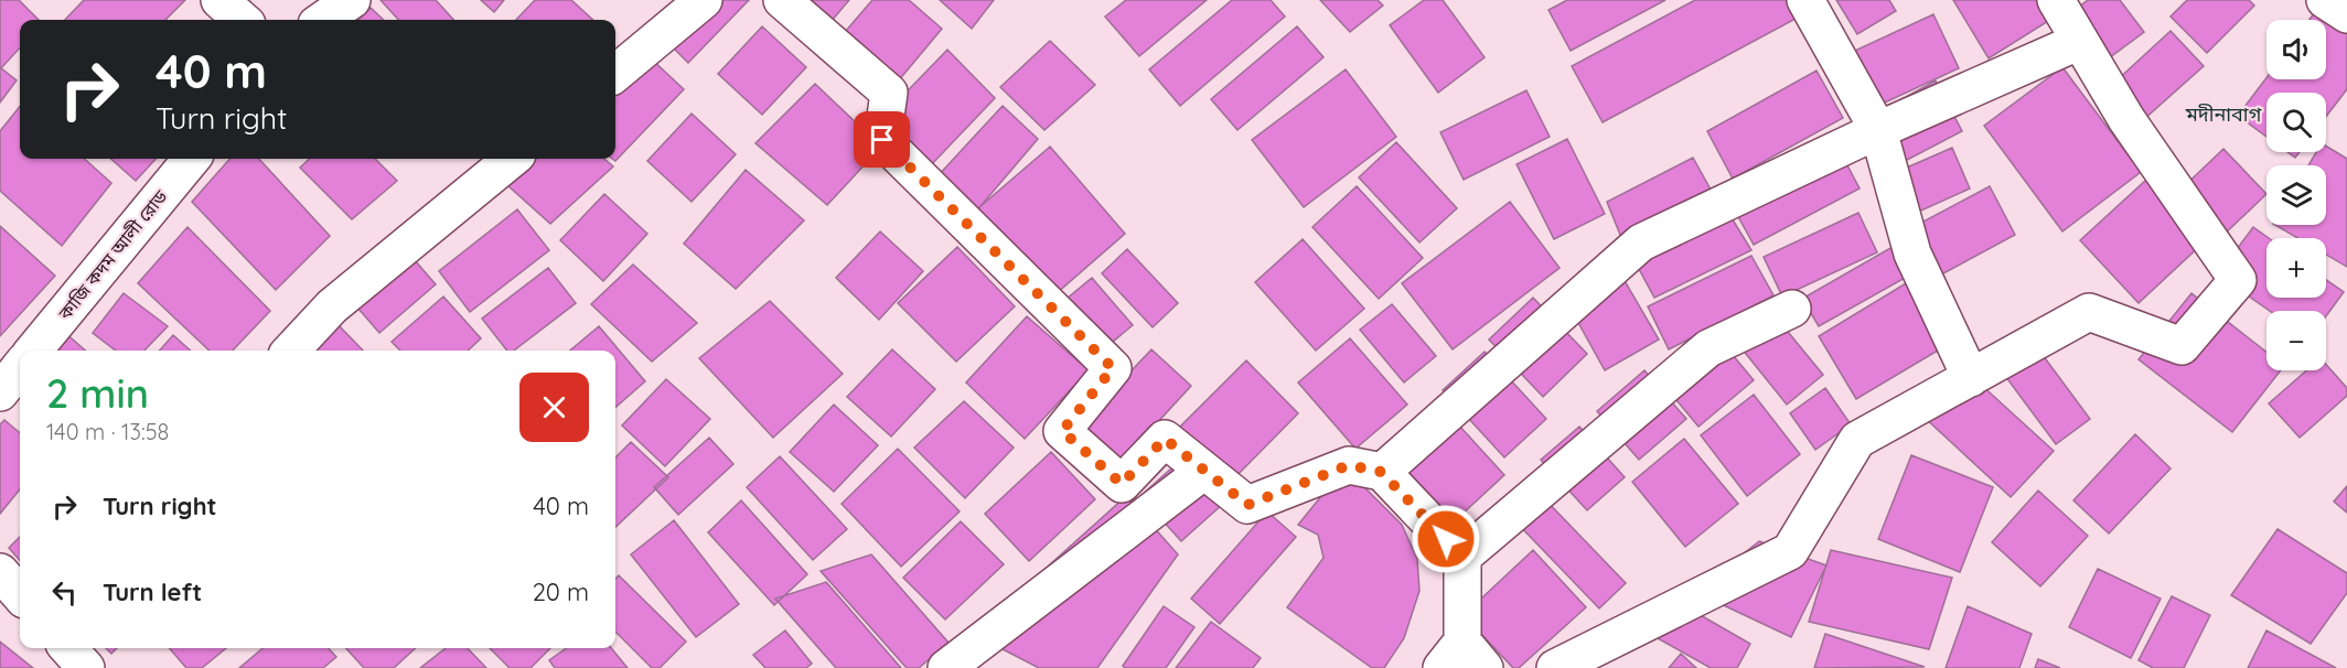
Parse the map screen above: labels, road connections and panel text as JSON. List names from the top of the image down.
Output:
{
  "streets": {
    "street": ["কাজি কদম আলী রোড"]
  },
  "districts": ["মদীনাবাগ"],
  "page": {
    "map_buttons": ["+", "−"],
    "turn": ["40 m", "Turn right"],
    "heading": ["2 min", "140 m · 13:58"],
    "list": [
      {
        "name": "Turn right",
        "value": "40 m"
      },
      {
        "name": "Turn left",
        "value": "20 m"
      }
    ]
  }
}
